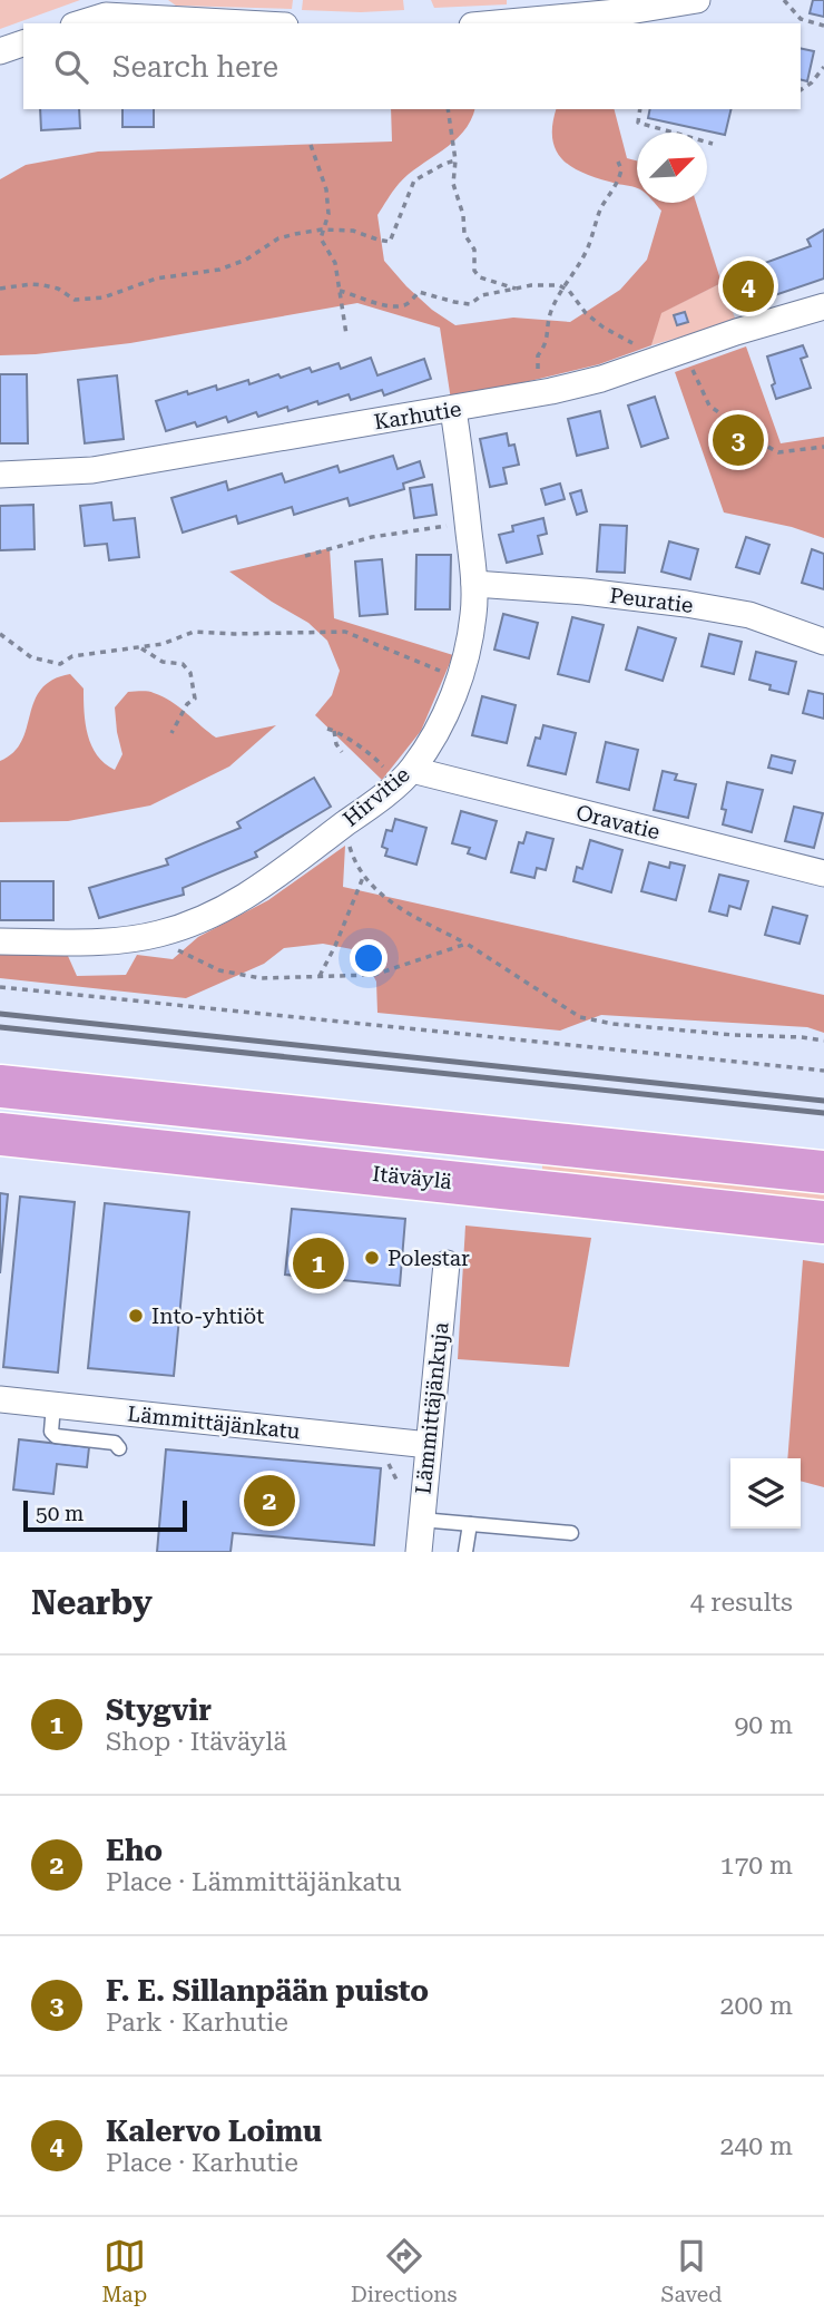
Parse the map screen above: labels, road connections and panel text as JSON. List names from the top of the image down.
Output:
{
  "streets": {
    "highway": ["Itäväylä"],
    "street": [
      "Karhutie",
      "Peuratie",
      "Hirvitie",
      "Oravatie",
      "Lämmittäjänkuja",
      "Lämmittäjänkatu"
    ]
  },
  "crossings": [
    ["Karhutie", "Hirvitie"],
    ["Peuratie", "Hirvitie"],
    ["Hirvitie", "Oravatie"],
    ["Lämmittäjänkuja", "Lämmittäjänkatu"]
  ],
  "places": ["Polestar", "Into-yhtiöt"],
  "scale_bar": "50 m",
  "north": "top right",
  "page": {
    "search": "Search here",
    "pins": [
      "4",
      "3",
      "1",
      "2"
    ],
    "scale": "50 m",
    "heading": ["Nearby", "4 results"],
    "list": [
      {
        "mark": "1",
        "name": "Stygvir",
        "note": "Shop · Itäväylä",
        "value": "90 m"
      },
      {
        "mark": "2",
        "name": "Eho",
        "note": "Place · Lämmittäjänkatu",
        "value": "170 m"
      },
      {
        "mark": "3",
        "name": "F. E. Sillanpään puisto",
        "note": "Park · Karhutie",
        "value": "200 m"
      },
      {
        "mark": "4",
        "name": "Kalervo Loimu",
        "note": "Place · Karhutie",
        "value": "240 m"
      }
    ],
    "nav": ["Map", "Directions", "Saved"]
  }
}
